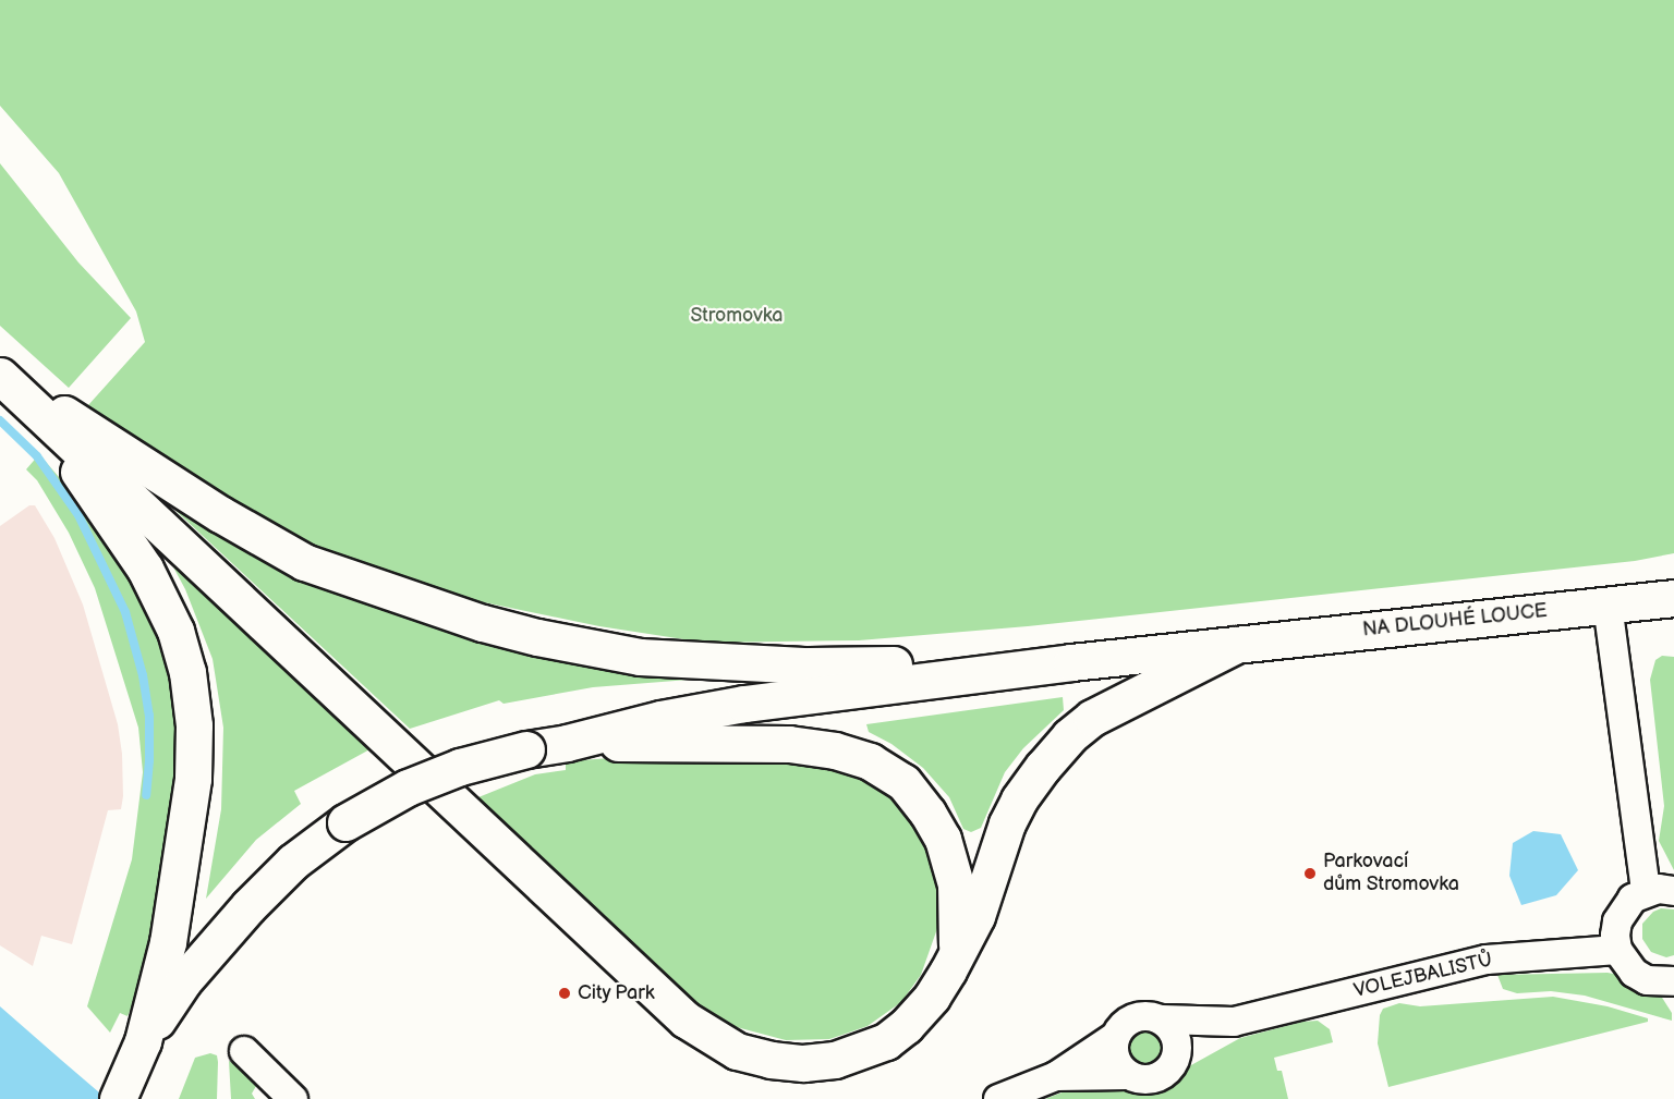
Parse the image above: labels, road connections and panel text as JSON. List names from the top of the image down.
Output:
{
  "streets": {
    "main road": ["NA DLOUHÉ LOUCE"],
    "street": ["VOLEJBALISTŮ"]
  },
  "parks": ["Stromovka"],
  "places": ["Parkovací dům Stromovka", "City Park"]
}
